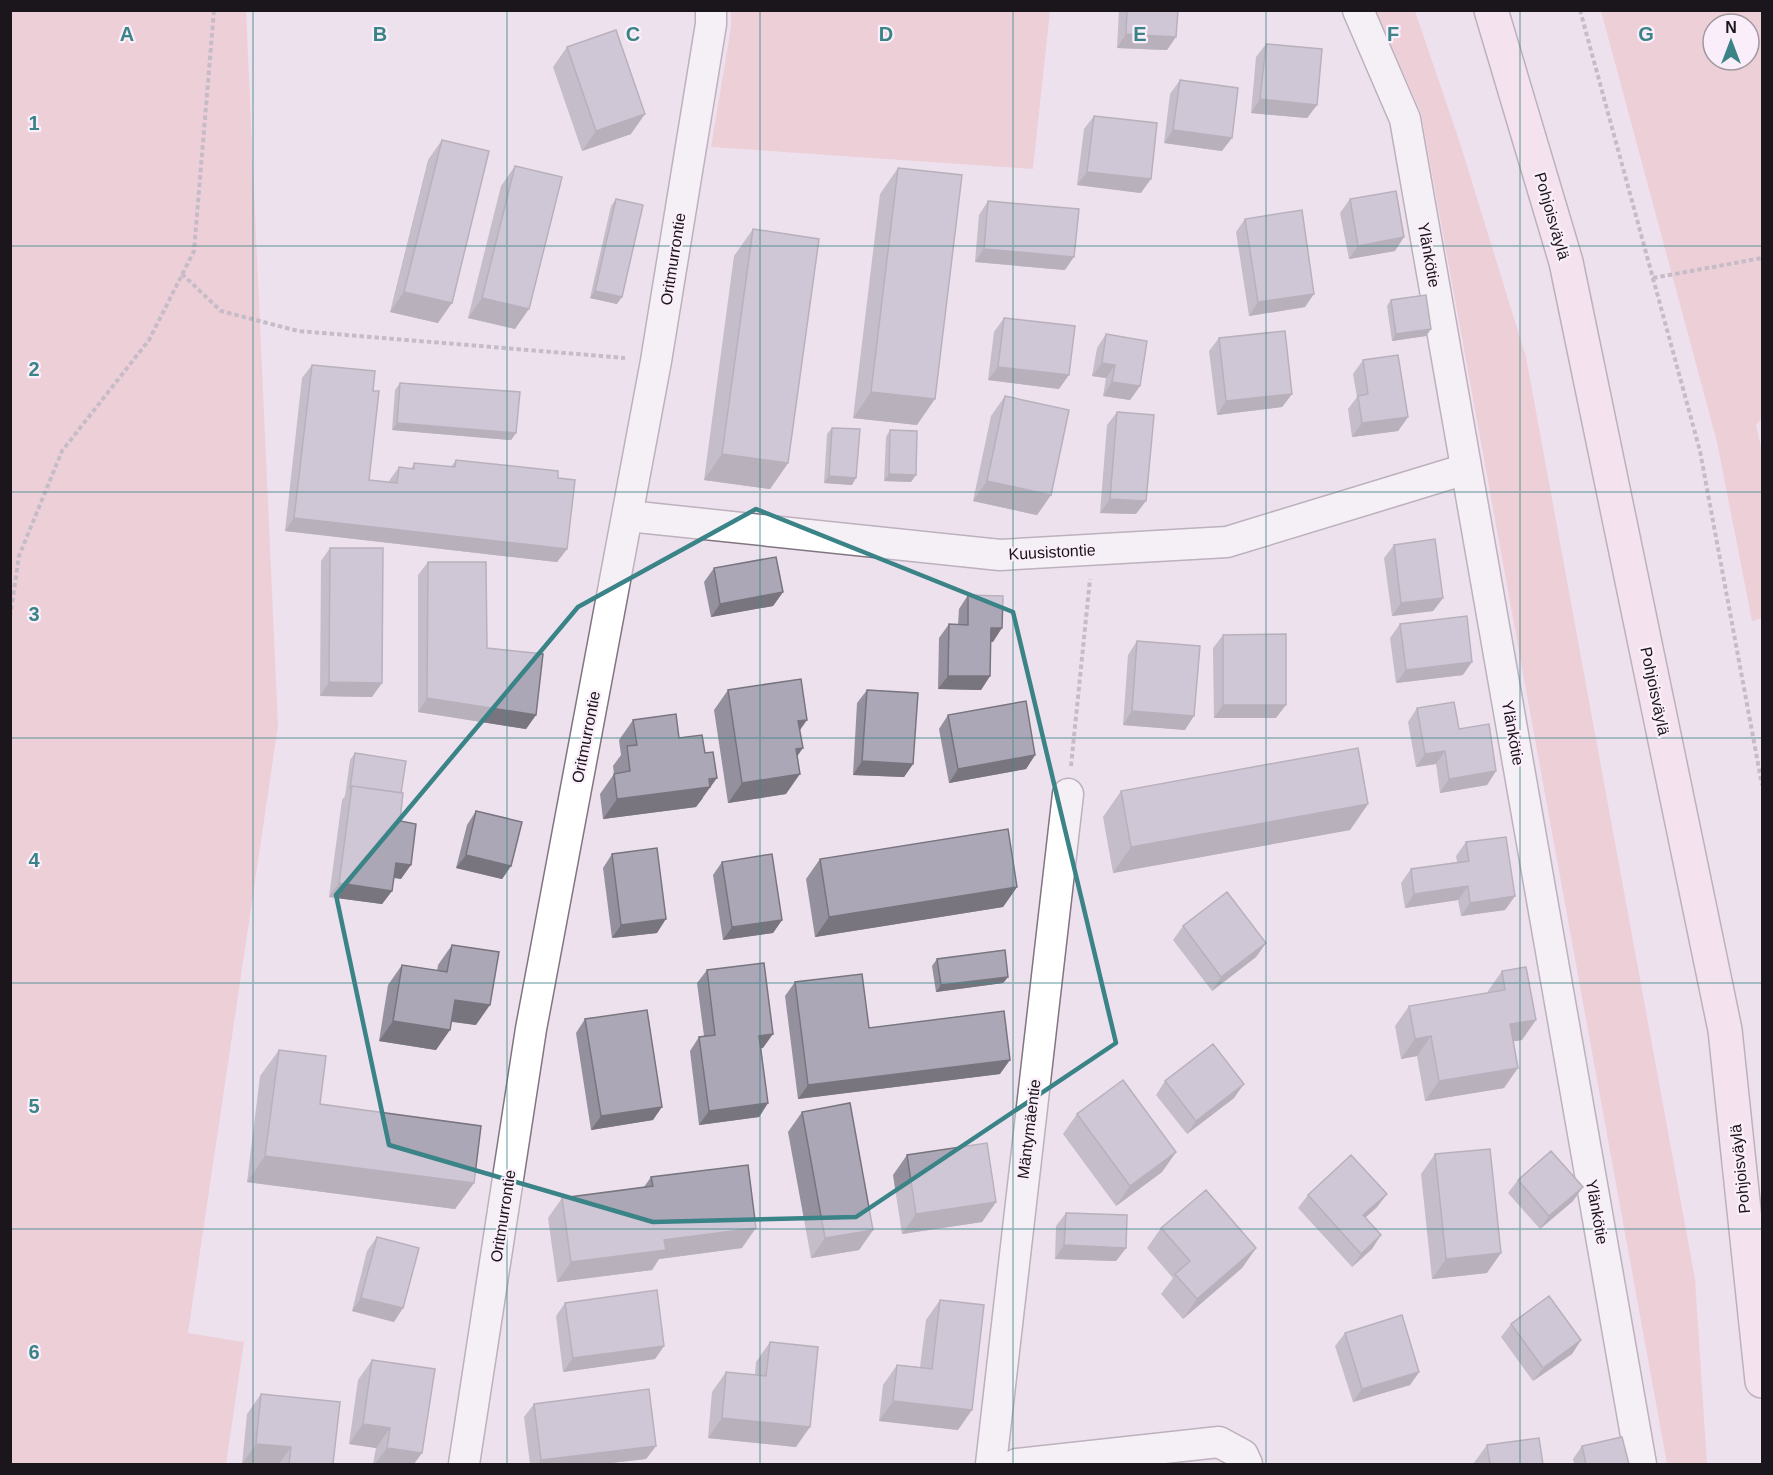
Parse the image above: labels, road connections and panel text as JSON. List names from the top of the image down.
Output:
{
  "streets": {
    "main road": ["Pohjoisväylä"],
    "street": [
      "Ylänkötie",
      "Oritmurrontie",
      "Kuusistontie",
      "Mäntymäentie"
    ]
  },
  "crossings": [
    ["Ylänkötie", "Kuusistontie"],
    ["Oritmurrontie", "Kuusistontie"]
  ],
  "north": "top",
  "grid": {
    "columns": [
      "A",
      "B",
      "C",
      "D",
      "E",
      "F",
      "G"
    ],
    "rows": [
      "1",
      "2",
      "3",
      "4",
      "5",
      "6"
    ]
  }
}
